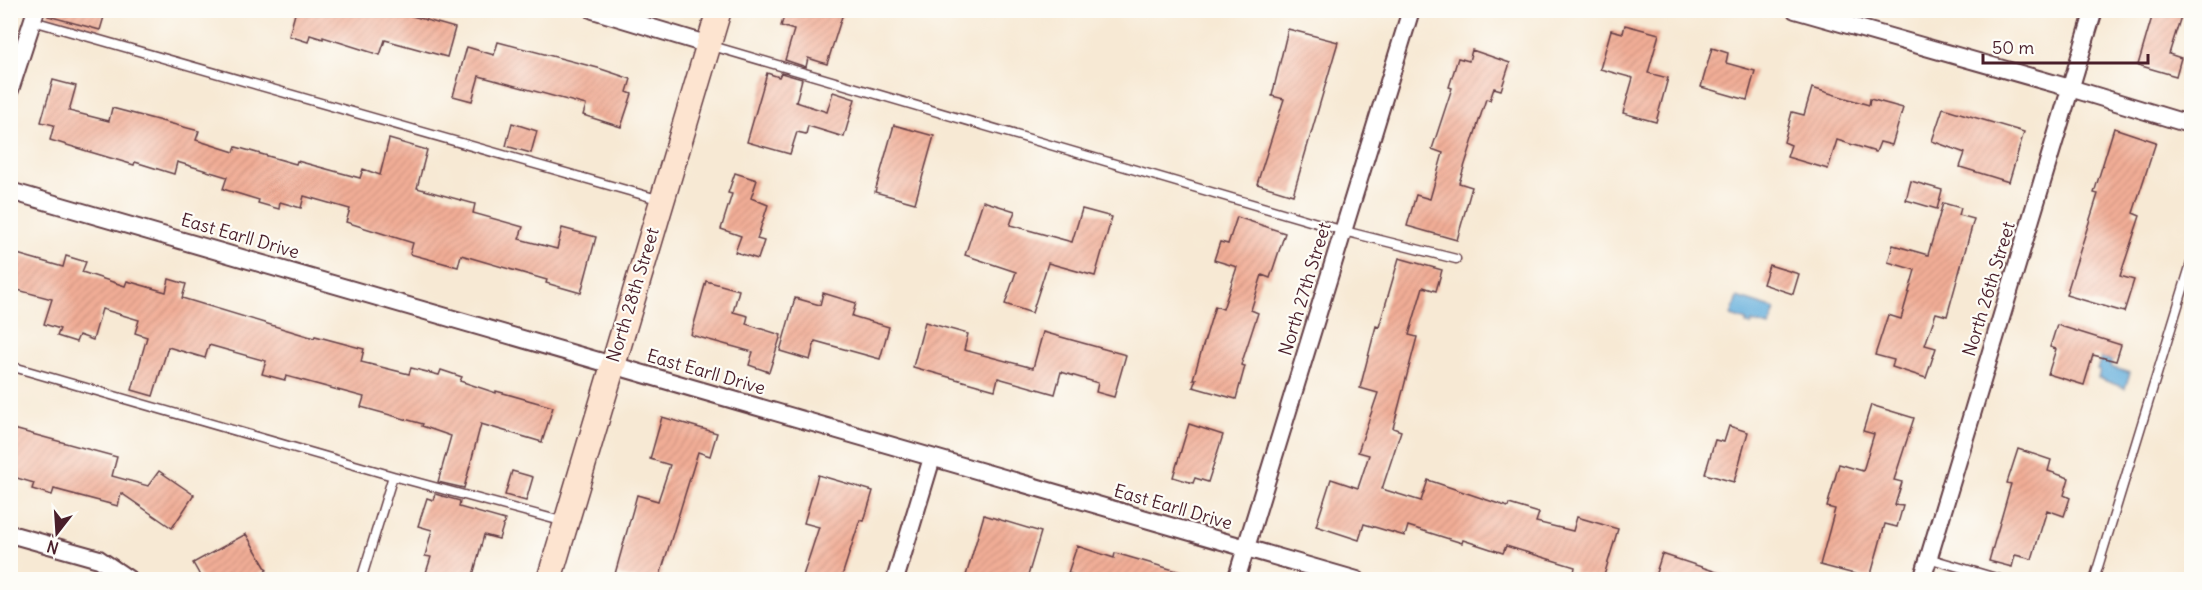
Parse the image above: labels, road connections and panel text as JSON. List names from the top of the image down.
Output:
{
  "streets": {
    "street": [
      "East Earll Drive",
      "North 27th Street",
      "North 26th Street",
      "North 28th Street"
    ]
  },
  "crossings": [
    ["East Earll Drive", "North 27th Street"],
    ["East Earll Drive", "North 28th Street"]
  ],
  "scale_bar": "50 m",
  "north": "bottom"
}
